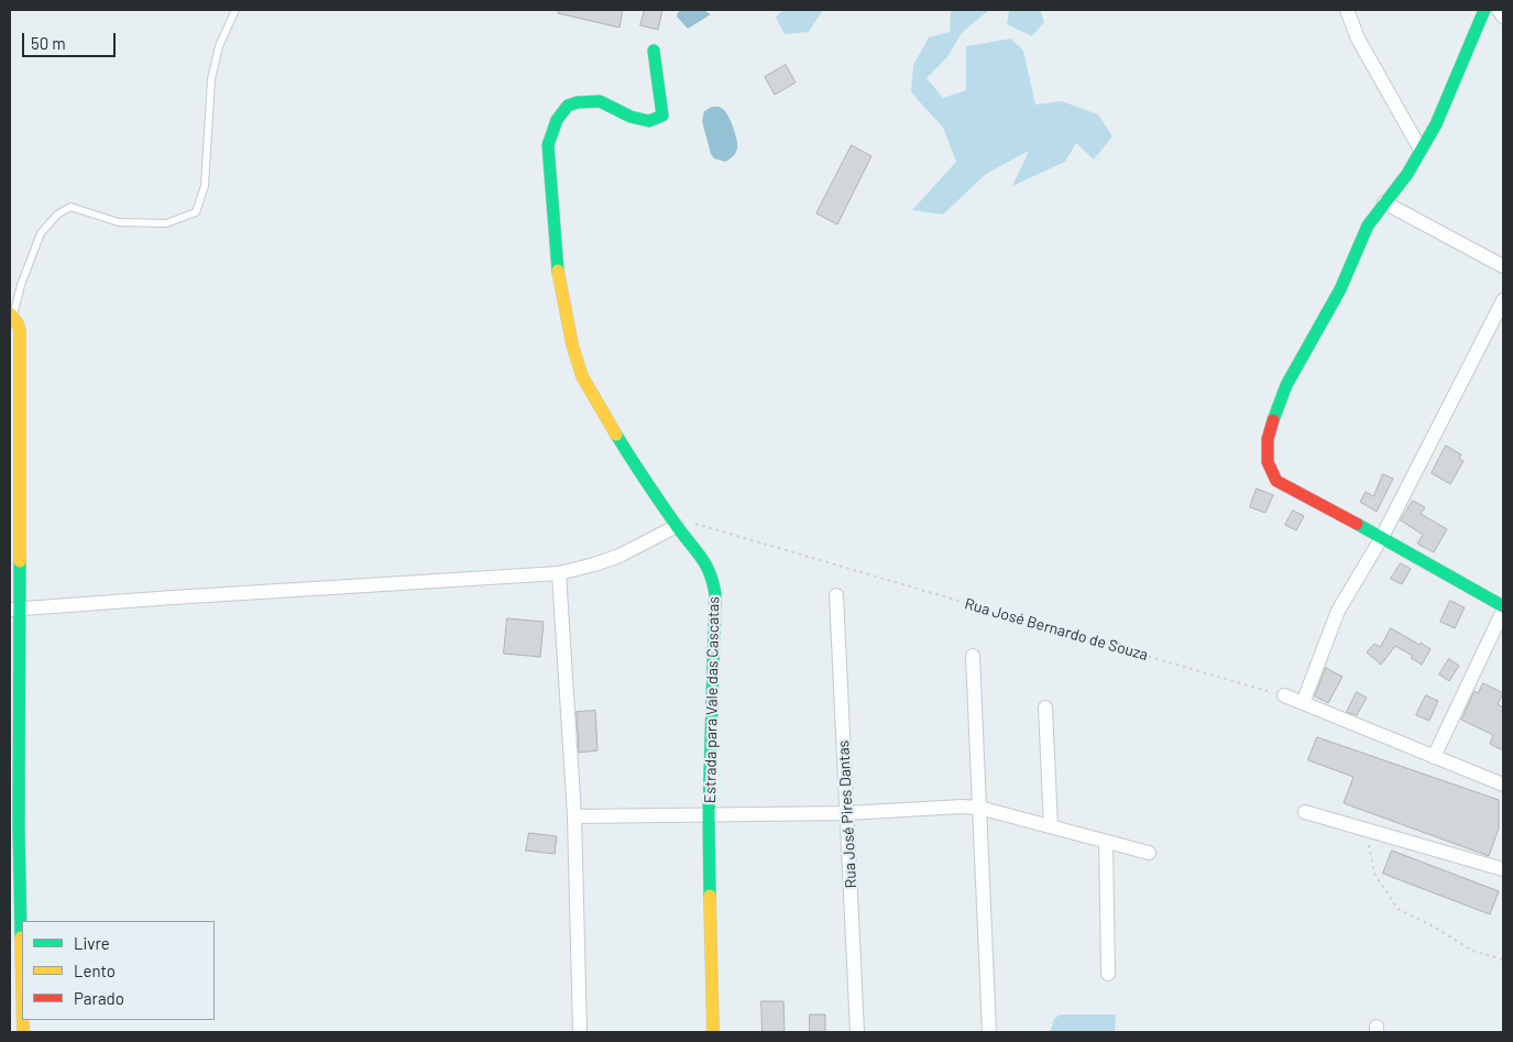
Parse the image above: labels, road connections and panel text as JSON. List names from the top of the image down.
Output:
{
  "streets": {
    "street": ["Estrada para Vale das Cascatas", "Rua José Pires Dantas"],
    "path": ["Rua José Bernardo de Souza"]
  },
  "legend": ["Livre", "Lento", "Parado"],
  "scale_bar": "50 m"
}
